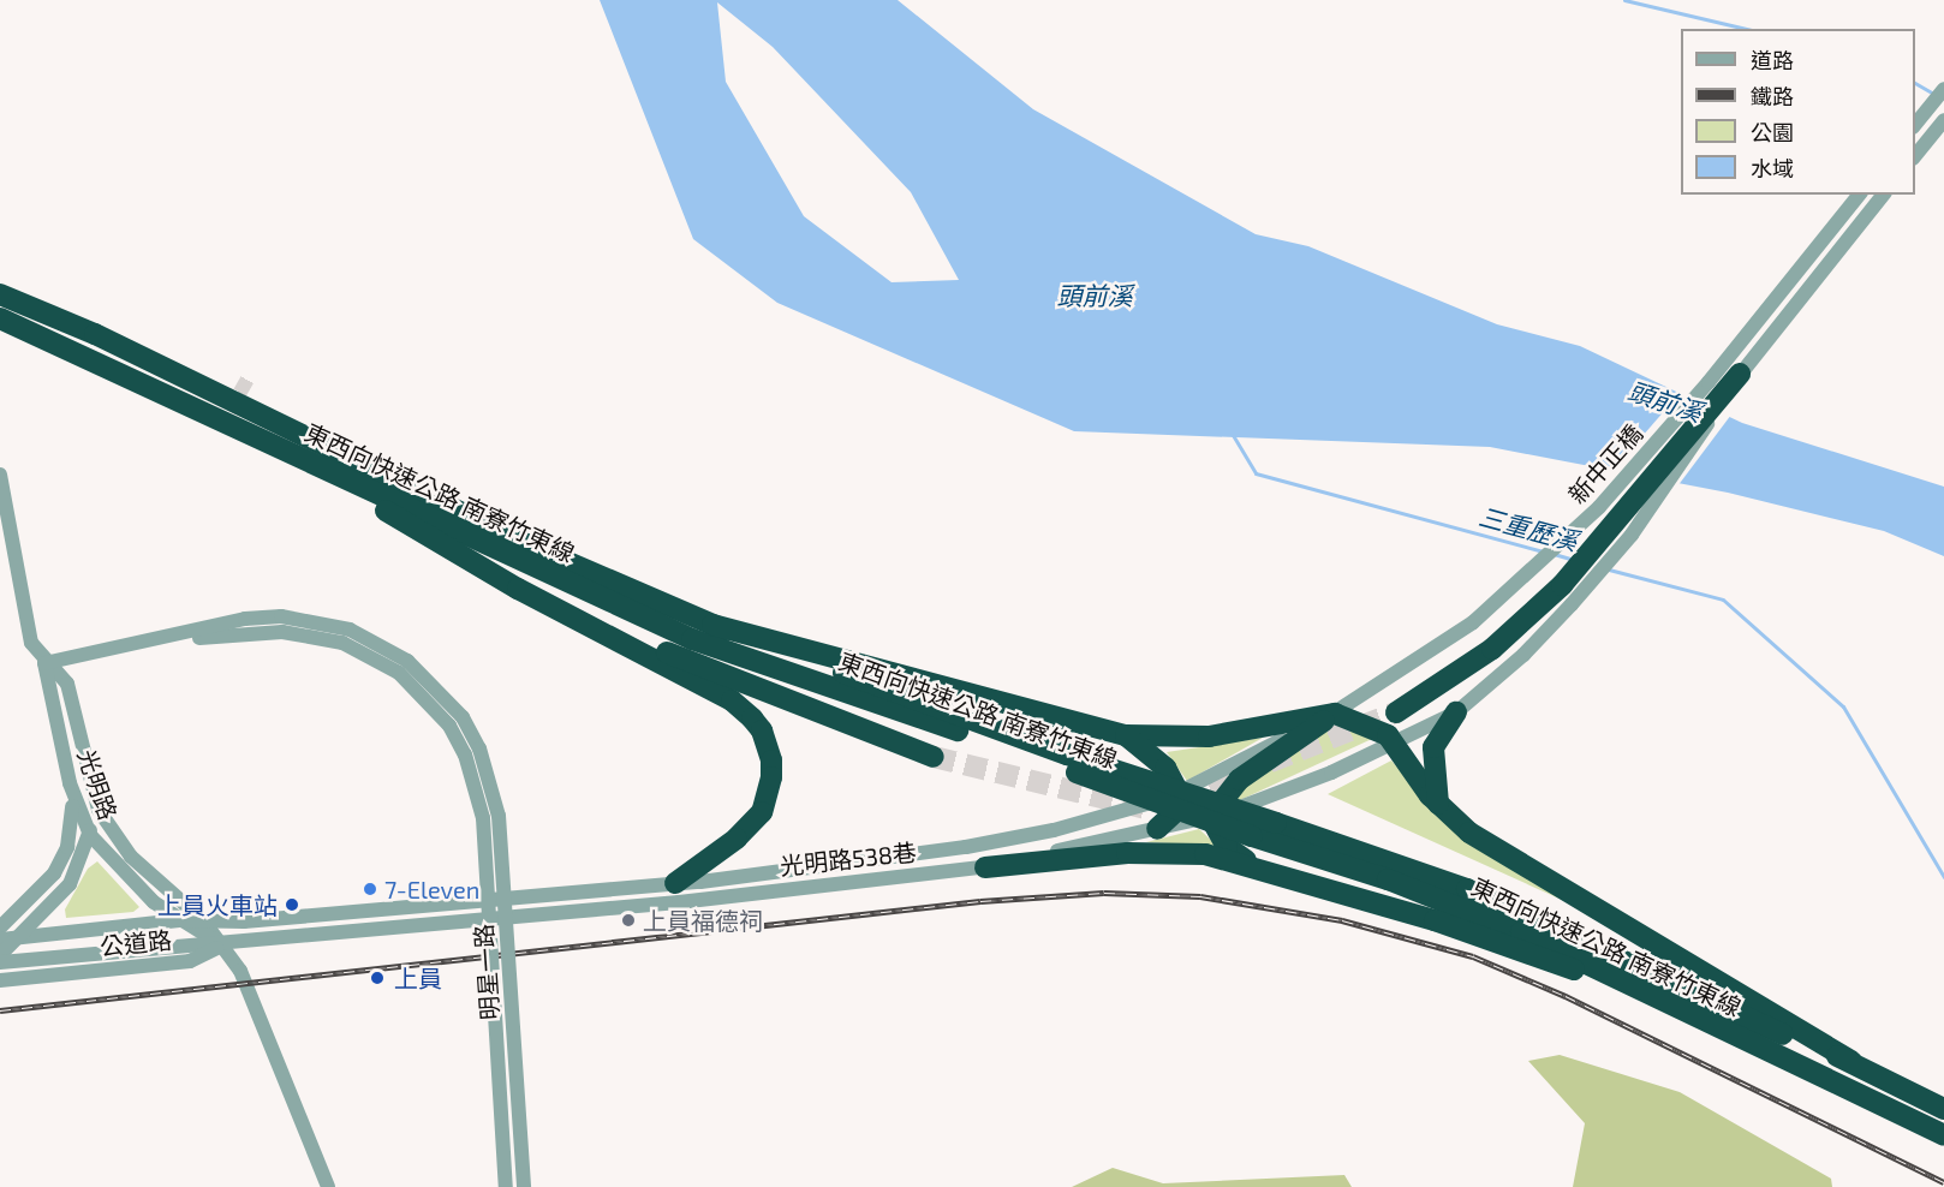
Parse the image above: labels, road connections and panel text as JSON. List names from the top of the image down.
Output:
{
  "streets": {
    "highway": ["東西向快速公路 南寮竹東線"],
    "street": [
      "新中正橋",
      "光明路",
      "光明路538巷",
      "公道路",
      "明星一路"
    ]
  },
  "crossings": [
    ["新中正橋", "光明路538巷"],
    ["光明路", "光明路538巷"],
    ["光明路", "公道路"],
    ["光明路", "明星一路"],
    ["光明路538巷", "公道路"]
  ],
  "water": ["頭前溪", "三重歷溪"],
  "places": [
    "7-Eleven",
    "上員火車站",
    "上員福德祠",
    "上員"
  ],
  "legend": [
    "道路",
    "鐵路",
    "公園",
    "水域"
  ]
}
